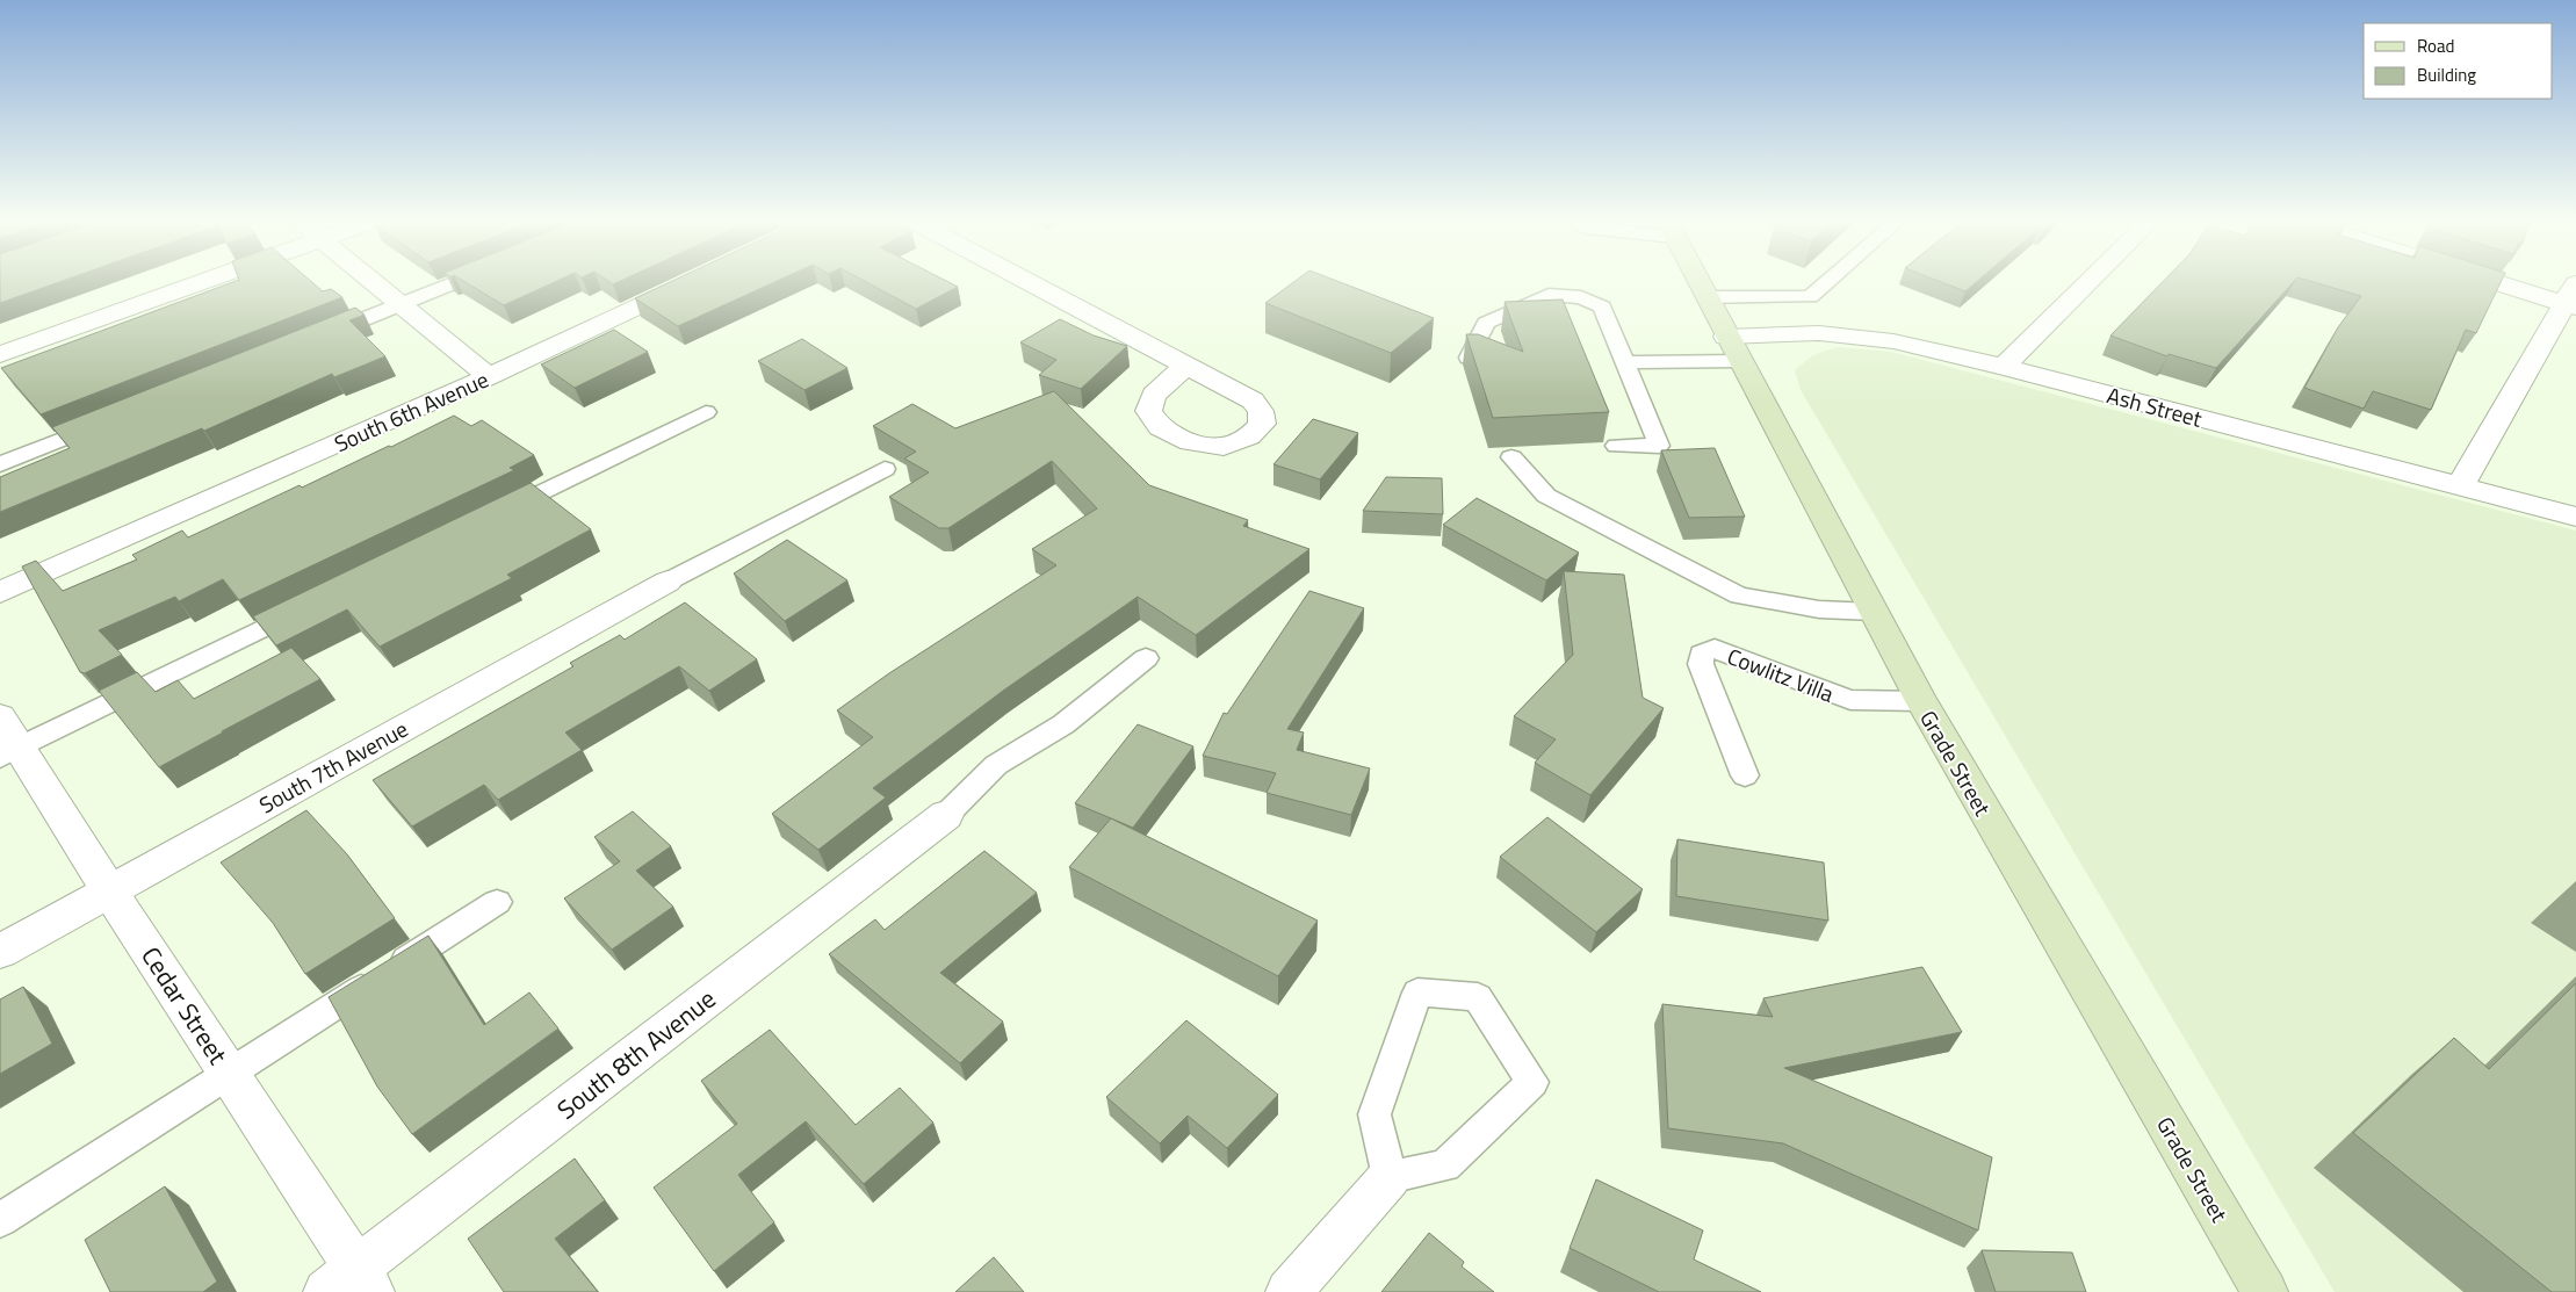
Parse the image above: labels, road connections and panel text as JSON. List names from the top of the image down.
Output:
{
  "streets": {
    "main road": ["Grade Street"],
    "street": [
      "Ash Street",
      "South 6th Avenue",
      "South 7th Avenue",
      "Cedar Street",
      "South 8th Avenue"
    ],
    "lane": ["Cowlitz Villa"]
  },
  "crossings": [
    ["Ash Street", "Grade Street"],
    ["Cowlitz Villa", "Grade Street"],
    ["South 7th Avenue", "Cedar Street"],
    ["Cedar Street", "South 8th Avenue"]
  ],
  "legend": ["Road", "Building"]
}
